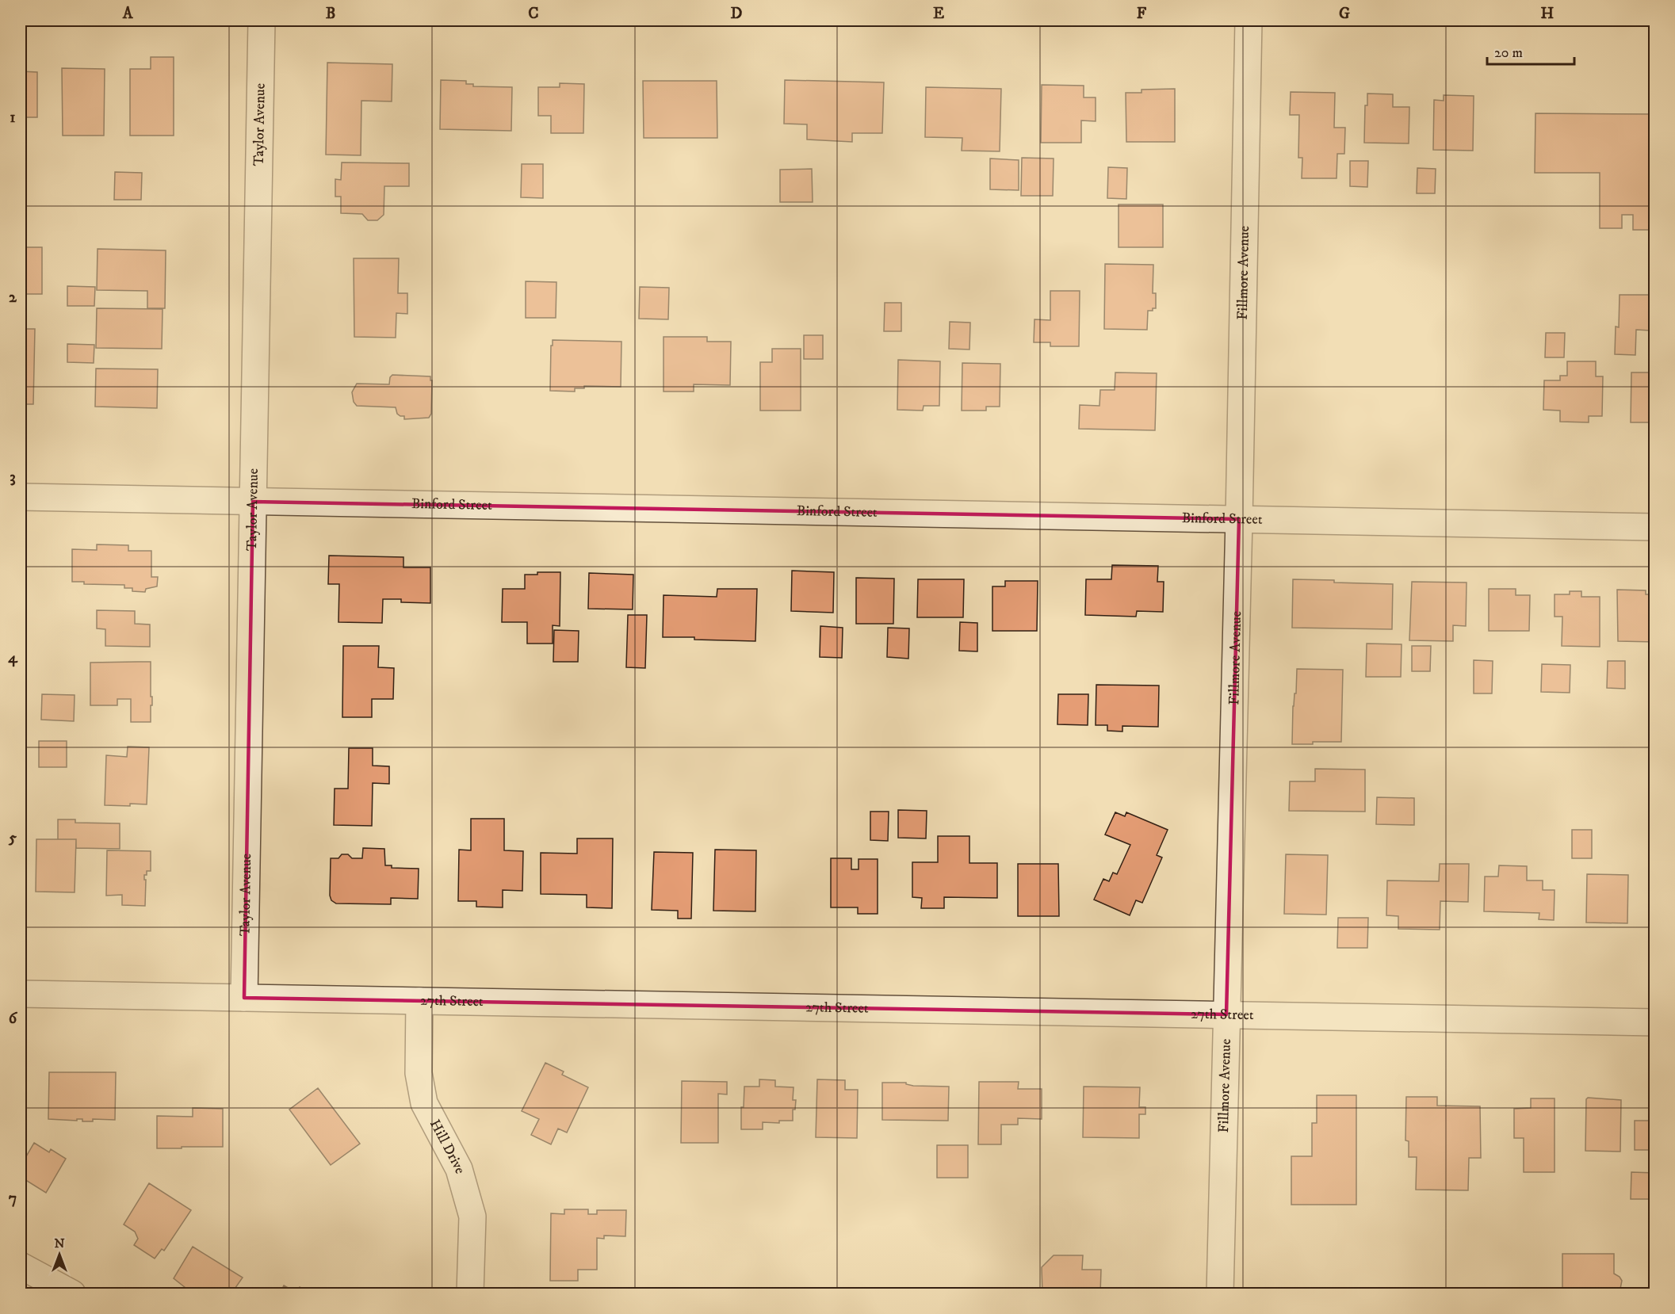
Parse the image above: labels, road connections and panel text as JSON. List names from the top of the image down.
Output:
{
  "streets": {
    "street": [
      "Taylor Avenue",
      "Fillmore Avenue",
      "Binford Street",
      "27th Street",
      "Hill Drive"
    ]
  },
  "crossings": [
    ["Taylor Avenue", "Binford Street"],
    ["Taylor Avenue", "27th Street"],
    ["Fillmore Avenue", "Binford Street"],
    ["Fillmore Avenue", "27th Street"],
    ["27th Street", "Hill Drive"]
  ],
  "scale_bar": "20 m",
  "north": "top",
  "grid": {
    "columns": [
      "A",
      "B",
      "C",
      "D",
      "E",
      "F",
      "G",
      "H"
    ],
    "rows": [
      "1",
      "2",
      "3",
      "4",
      "5",
      "6",
      "7"
    ]
  }
}
